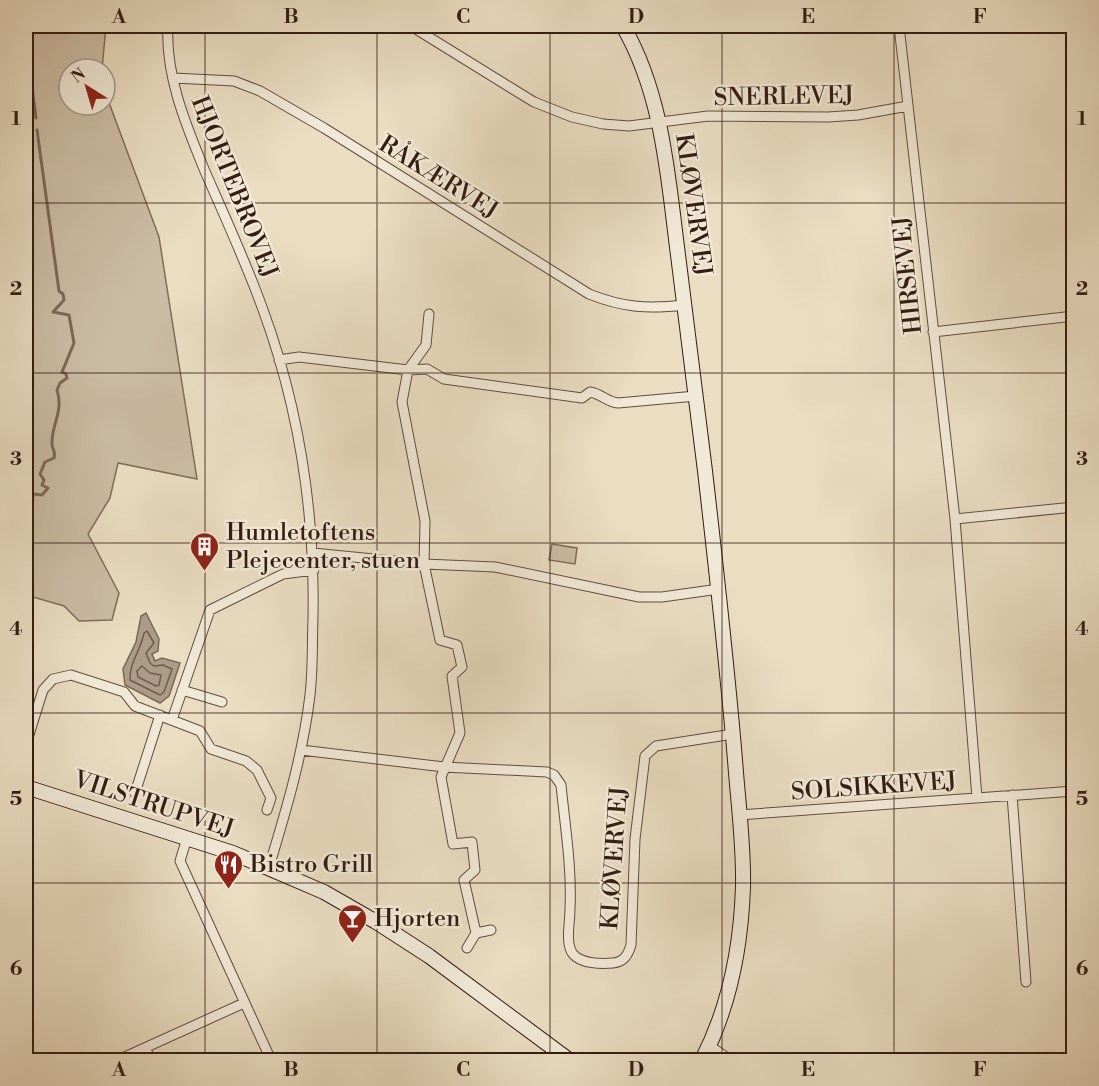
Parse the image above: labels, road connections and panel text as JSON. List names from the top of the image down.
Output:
{
  "streets": {
    "street": [
      "SNERLEVEJ",
      "RÅKÆRVEJ",
      "HJORTEBROVEJ",
      "KLØVERVEJ",
      "HIRSEVEJ",
      "SOLSIKKEVEJ",
      "VILSTRUPVEJ"
    ]
  },
  "crossings": [
    ["SNERLEVEJ", "KLØVERVEJ"],
    ["SNERLEVEJ", "HIRSEVEJ"],
    ["RÅKÆRVEJ", "HJORTEBROVEJ"],
    ["RÅKÆRVEJ", "KLØVERVEJ"],
    ["HJORTEBROVEJ", "VILSTRUPVEJ"],
    ["KLØVERVEJ", "SOLSIKKEVEJ"],
    ["HIRSEVEJ", "SOLSIKKEVEJ"]
  ],
  "places": {
    "building": ["Humletoftens Plejecenter, stuen"],
    "restaurant": ["Bistro Grill"],
    "bar": ["Hjorten"]
  },
  "north": "top left",
  "grid": {
    "columns": [
      "A",
      "B",
      "C",
      "D",
      "E",
      "F"
    ],
    "rows": [
      "1",
      "2",
      "3",
      "4",
      "5",
      "6"
    ]
  }
}
